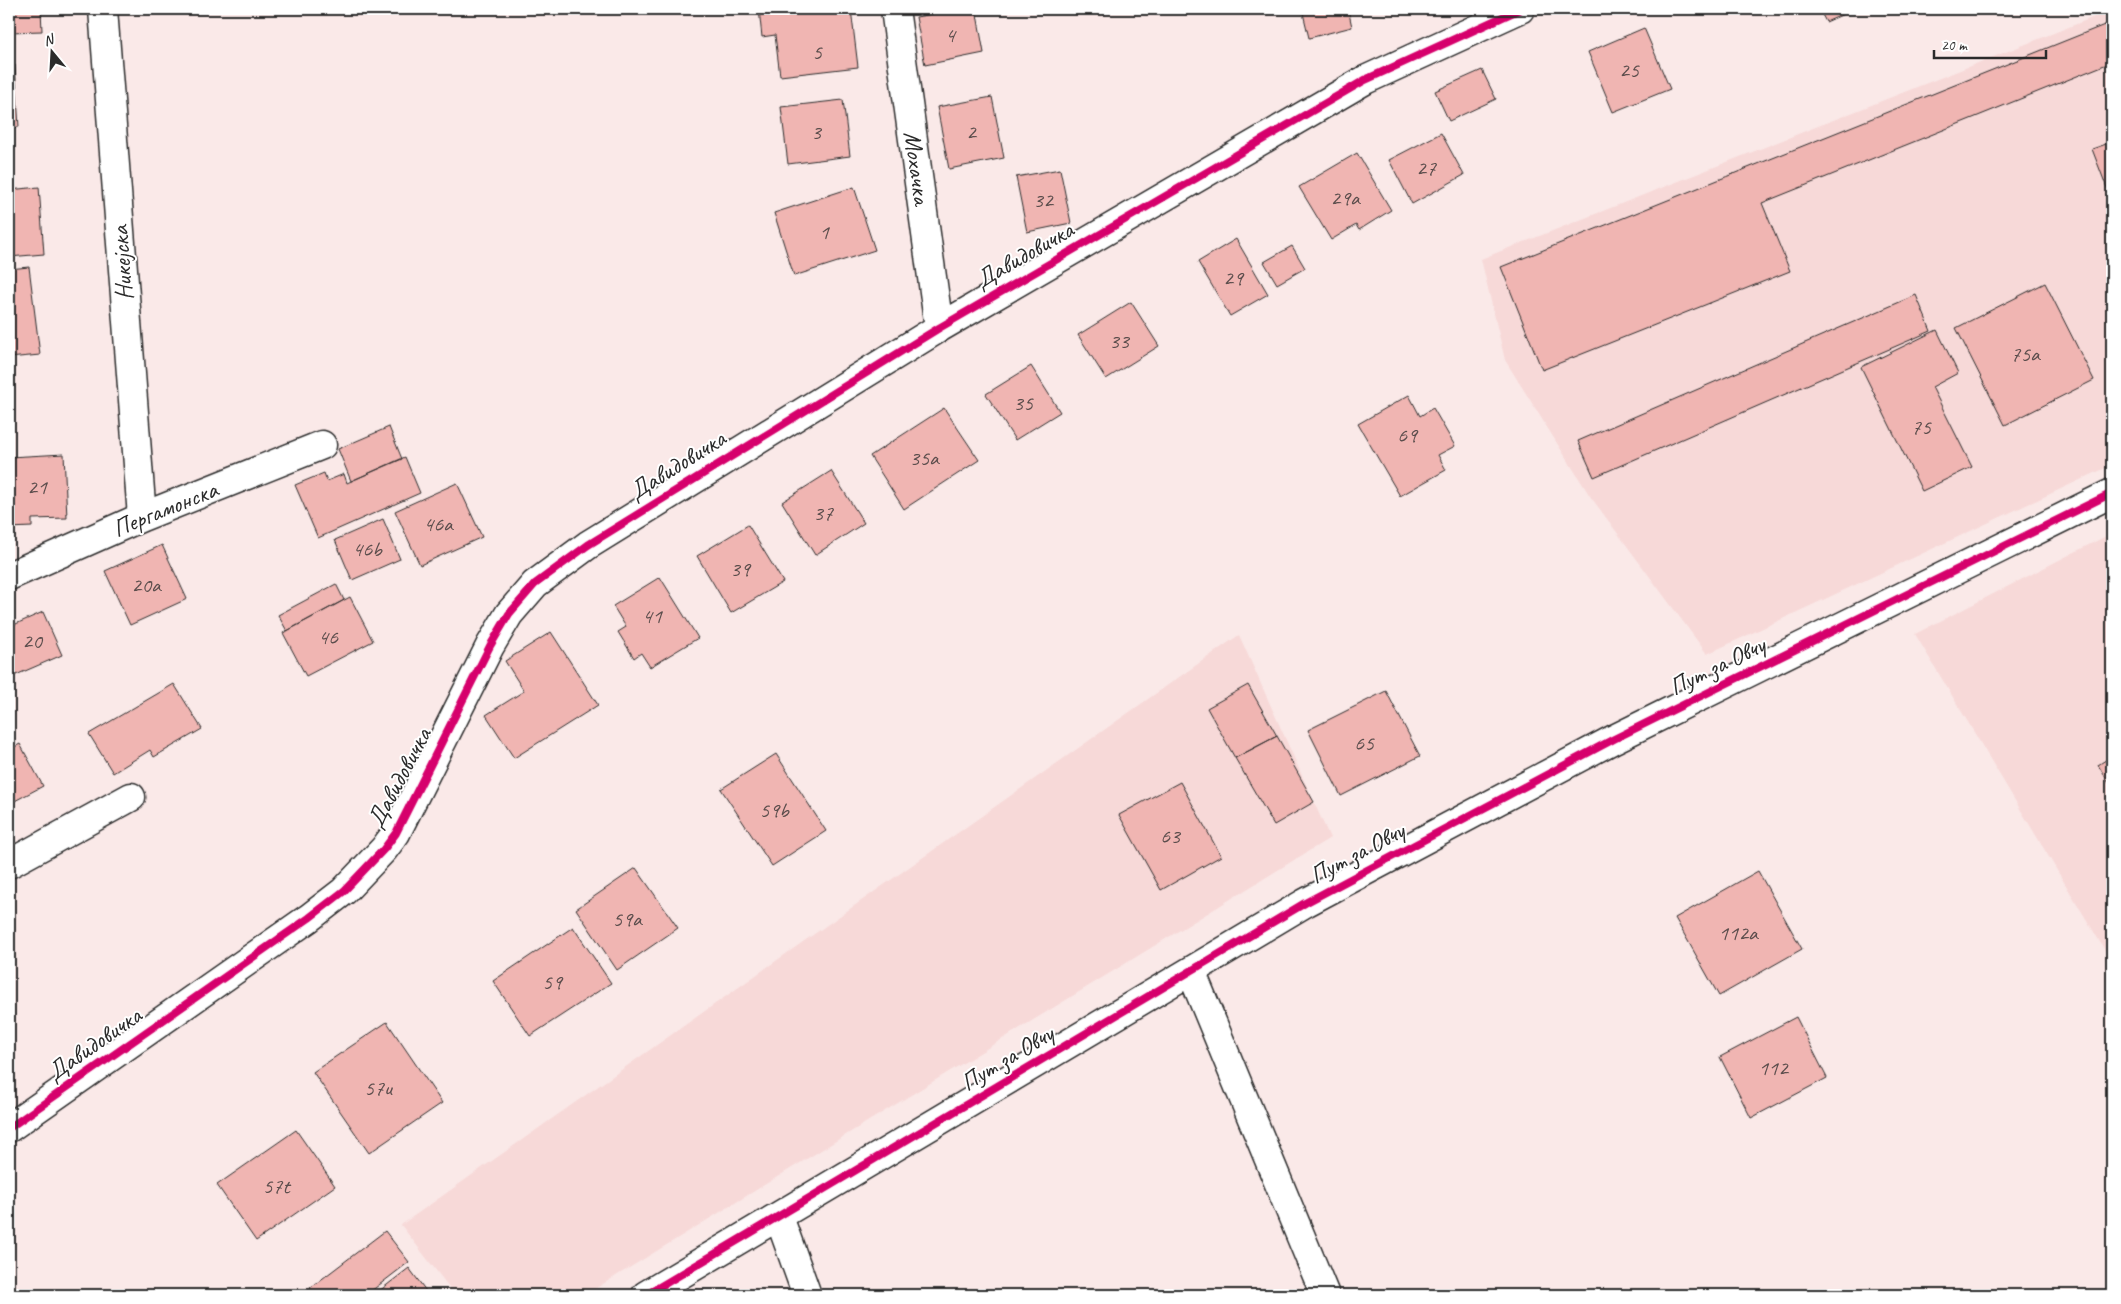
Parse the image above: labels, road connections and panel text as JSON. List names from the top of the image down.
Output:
{
  "streets": {
    "street": [
      "Мохачка",
      "Давидовичка",
      "Никејска",
      "Пергамонска",
      "Пут за Овчу"
    ]
  },
  "crossings": [
    ["Мохачка", "Давидовичка"],
    ["Никејска", "Пергамонска"]
  ],
  "house_numbers": [
    "4",
    "5",
    "25",
    "3",
    "2",
    "27",
    "29a",
    "32",
    "1",
    "29",
    "33",
    "75a",
    "35",
    "75",
    "69",
    "35a",
    "21",
    "37",
    "46a",
    "46b",
    "39",
    "20a",
    "41",
    "46",
    "20",
    "65",
    "59b",
    "63",
    "59a",
    "112a",
    "59",
    "112",
    "57u",
    "57t"
  ],
  "scale_bar": "20 m",
  "north": "top"
}
